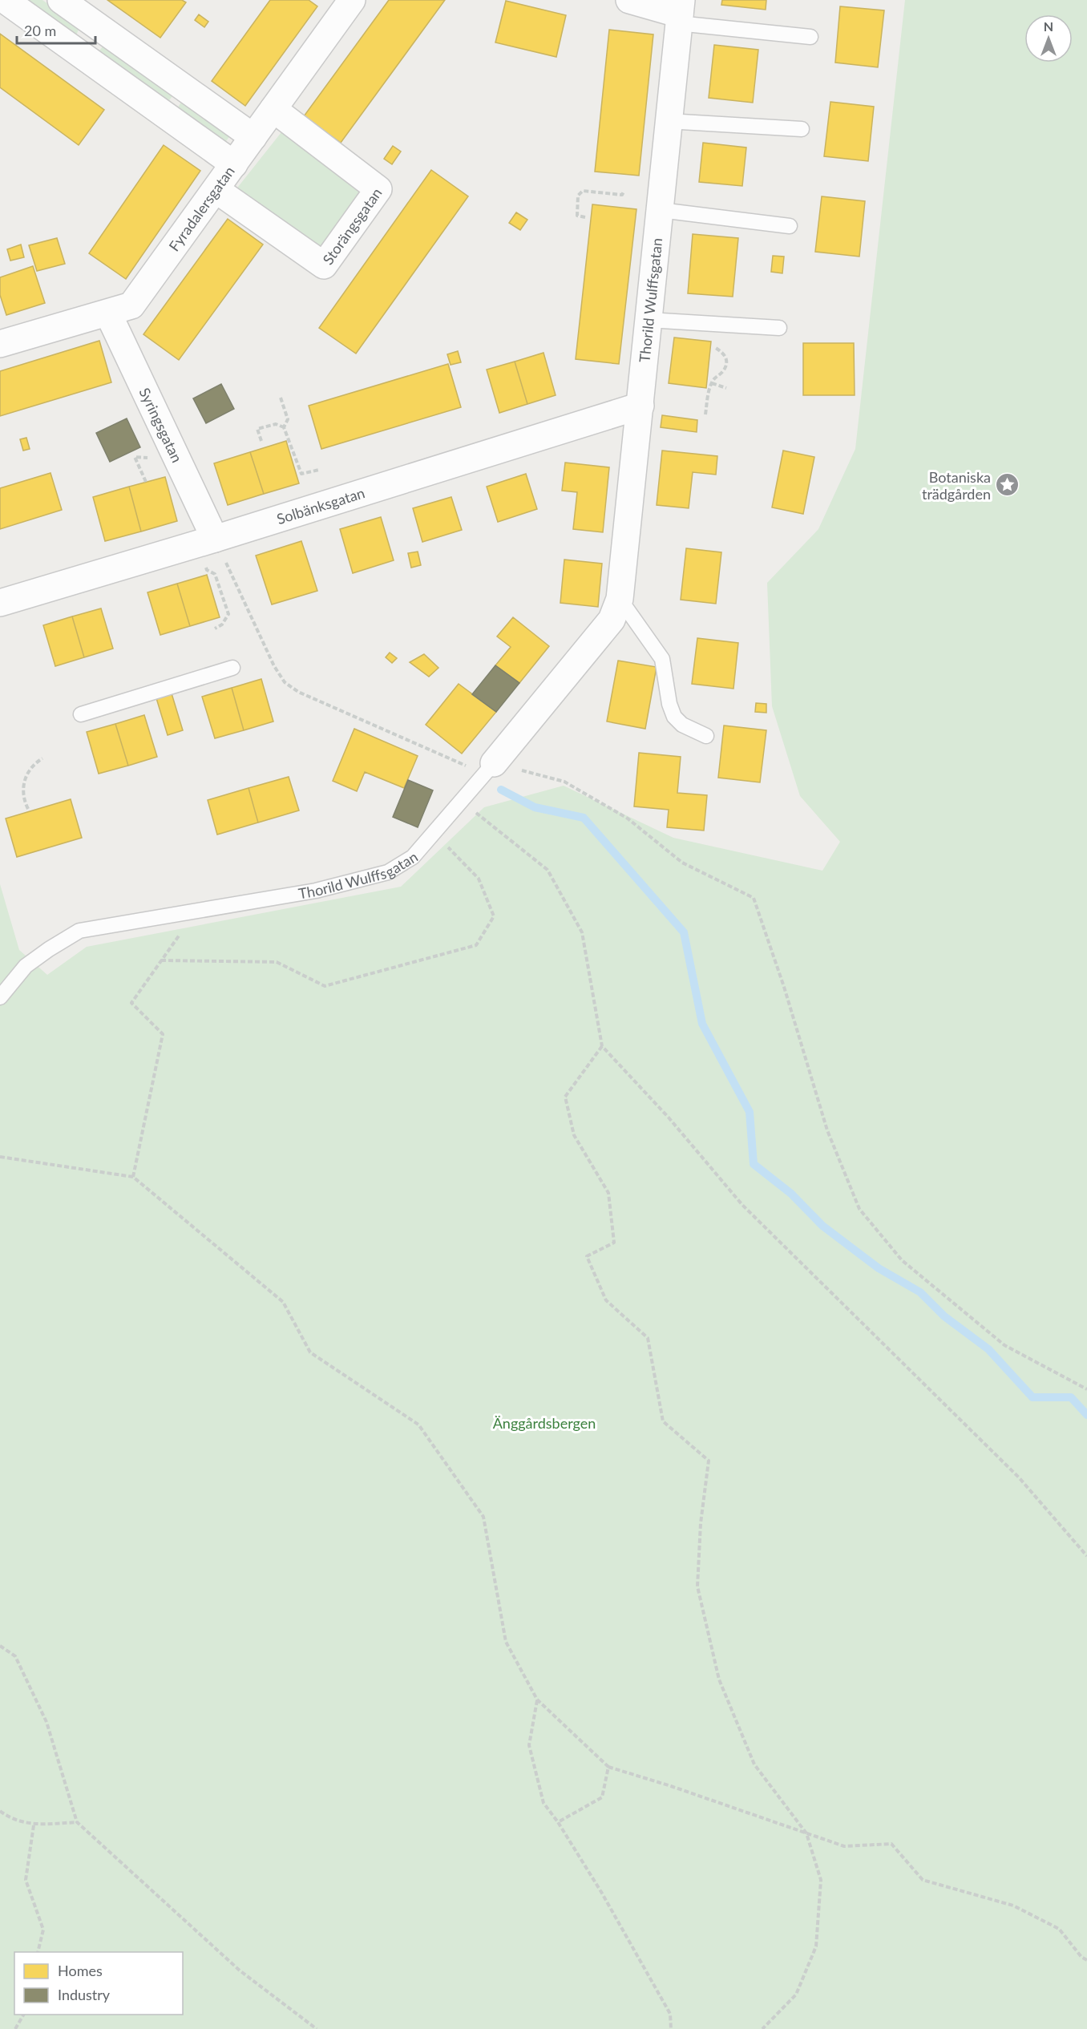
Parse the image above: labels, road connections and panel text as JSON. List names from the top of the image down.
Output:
{
  "streets": {
    "street": [
      "Fyradalersgatan",
      "Storängsgatan",
      "Thorild Wulffsgatan",
      "Syringsgatan",
      "Solbänksgatan"
    ]
  },
  "crossings": [
    ["Fyradalersgatan", "Storängsgatan"],
    ["Fyradalersgatan", "Syringsgatan"],
    ["Thorild Wulffsgatan", "Solbänksgatan"],
    ["Syringsgatan", "Solbänksgatan"]
  ],
  "parks": ["Änggårdsbergen"],
  "places": {
    "place": ["Botaniska trädgården"]
  },
  "legend": ["Homes", "Industry"],
  "scale_bar": "20 m",
  "north": "top"
}
